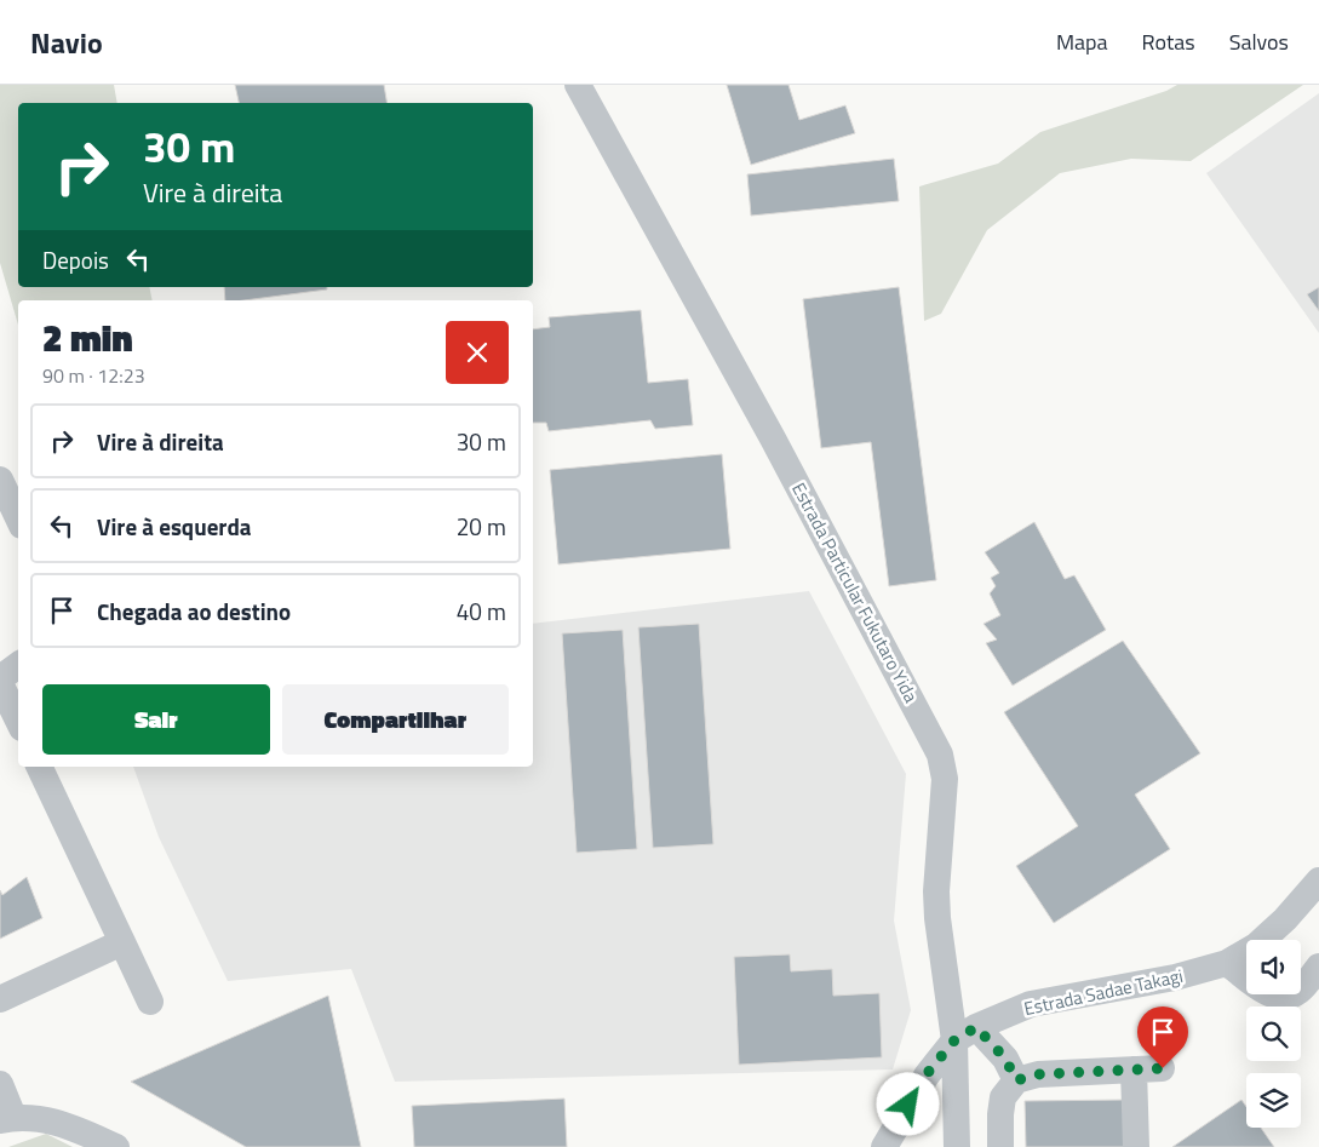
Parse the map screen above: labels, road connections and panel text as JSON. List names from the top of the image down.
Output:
{
  "streets": {
    "street": ["Estrada Particular Fukutaro Yida", "Estrada Sadae Takagi"]
  },
  "crossings": [
    ["Estrada Particular Fukutaro Yida", "Estrada Sadae Takagi"]
  ],
  "page": {
    "header": "Navio",
    "nav": ["Mapa", "Rotas", "Salvos"],
    "turn": ["30 m", "Vire à direita"],
    "then": "Depois",
    "heading": ["2 min", "90 m · 12:23"],
    "list": [
      {
        "name": "Vire à direita",
        "value": "30 m"
      },
      {
        "name": "Vire à esquerda",
        "value": "20 m"
      },
      {
        "name": "Chegada ao destino",
        "value": "40 m"
      }
    ],
    "buttons": ["Sair", "Compartilhar"]
  }
}
